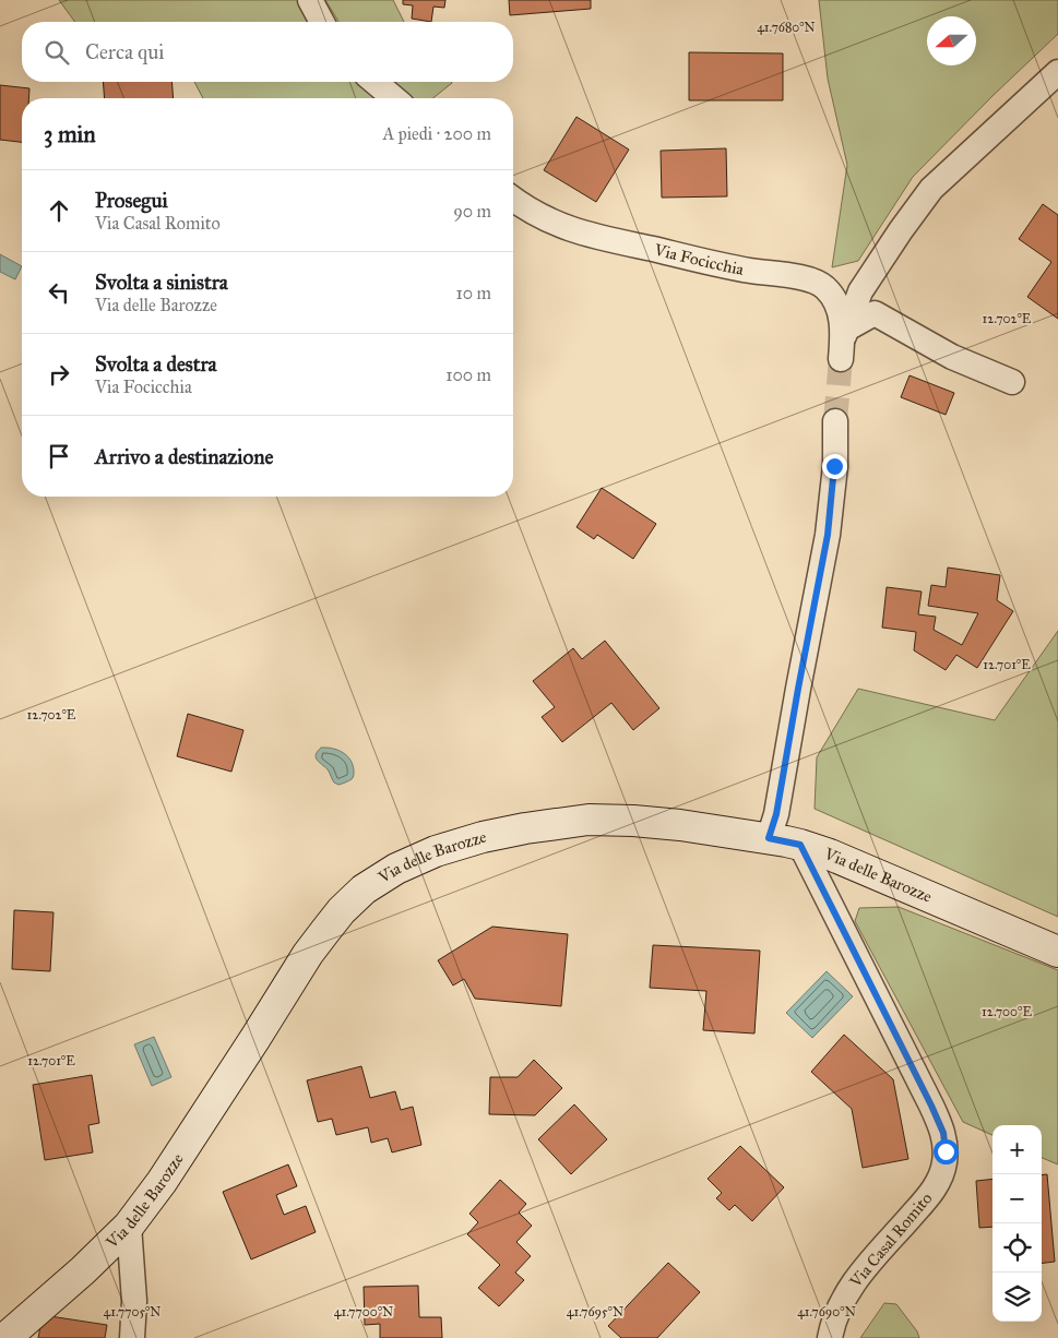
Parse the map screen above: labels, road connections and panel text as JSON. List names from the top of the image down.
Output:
{
  "streets": {
    "main road": ["Via delle Barozze"],
    "street": ["Via Focicchia", "Via Casal Romito"]
  },
  "crossings": [
    ["Via delle Barozze", "Via Casal Romito"]
  ],
  "north": "left",
  "page": {
    "search": "Cerca qui",
    "heading": ["3 min", "A piedi · 200 m"],
    "list": [
      ["Prosegui", "Via Casal Romito", "90 m"],
      ["Svolta a sinistra", "Via delle Barozze", "10 m"],
      ["Svolta a destra", "Via Focicchia", "100 m"],
      "Arrivo a destinazione"
    ],
    "map_buttons": ["+", "−"]
  },
  "coordinates": [
    "41.7680°N",
    "12.702°E",
    "12.701°E",
    "12.700°E",
    "41.7705°N",
    "41.7700°N",
    "41.7695°N",
    "41.7690°N"
  ]
}
